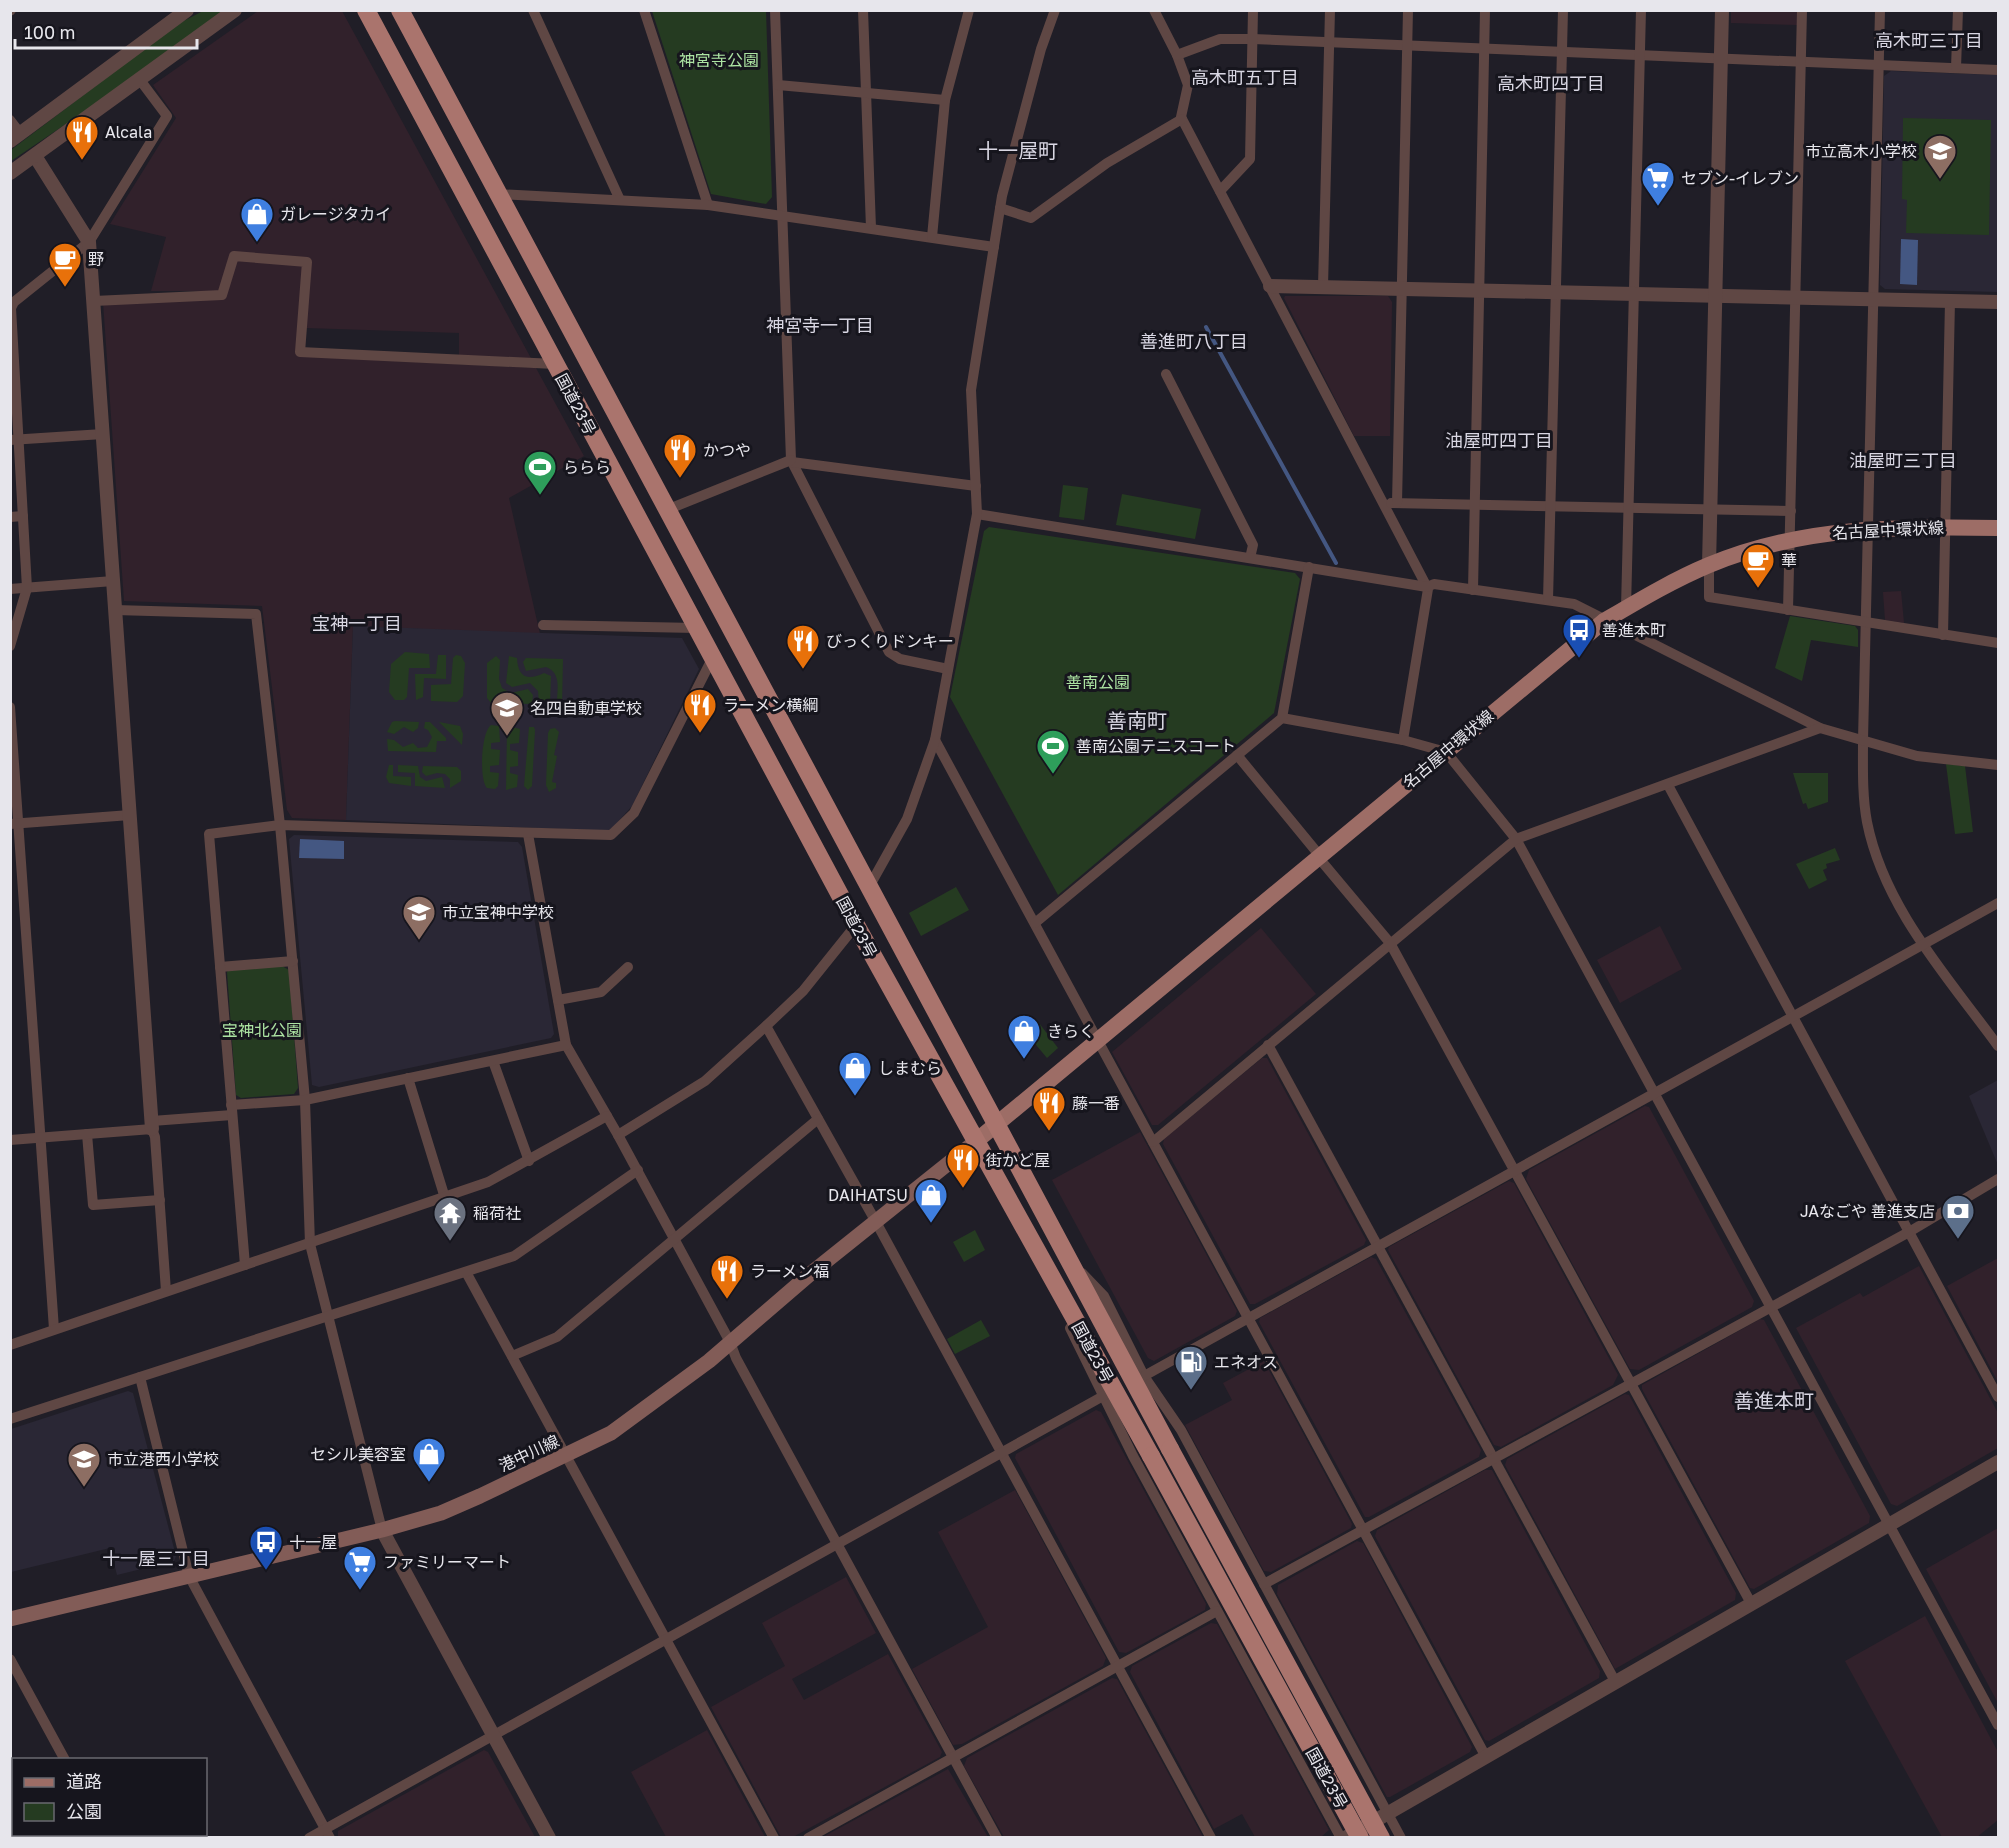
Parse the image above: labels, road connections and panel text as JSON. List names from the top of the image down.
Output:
{
  "streets": {
    "highway": ["国道23号"],
    "main road": ["名古屋中環状線", "港中川線"]
  },
  "crossings": [
    ["国道23号", "名古屋中環状線"],
    ["国道23号", "港中川線"],
    ["名古屋中環状線", "港中川線"]
  ],
  "districts": [
    "高木町三丁目",
    "高木町五丁目",
    "高木町四丁目",
    "十一屋町",
    "神宮寺一丁目",
    "善進町八丁目",
    "油屋町四丁目",
    "油屋町三丁目",
    "宝神一丁目",
    "善南町",
    "善進本町",
    "十一屋三丁目"
  ],
  "parks": ["神宮寺公園", "善南公園", "宝神北公園"],
  "places": {
    "restaurant": [
      "Alcala",
      "かつや",
      "びっくりドンキー",
      "ラーメン横綱",
      "藤一番",
      "街かど屋",
      "ラーメン福"
    ],
    "school or university": [
      "市立高木小学校",
      "名四自動車学校",
      "市立宝神中学校",
      "市立港西小学校"
    ],
    "supermarket": ["セブン-イレブン", "ファミリーマート"],
    "shop": [
      "ガレージタカイ",
      "きらく",
      "しまむら",
      "DAIHATSU",
      "セシル美容室"
    ],
    "cafe": ["野", "華"],
    "sports": ["ららら", "善南公園テニスコート"],
    "bus stop": ["善進本町", "十一屋"],
    "bank": ["JAなごや 善進支店"],
    "temple": ["稲荷社"],
    "fuel station": ["エネオス"]
  },
  "legend": ["道路", "公園"],
  "scale_bar": "100 m"
}
